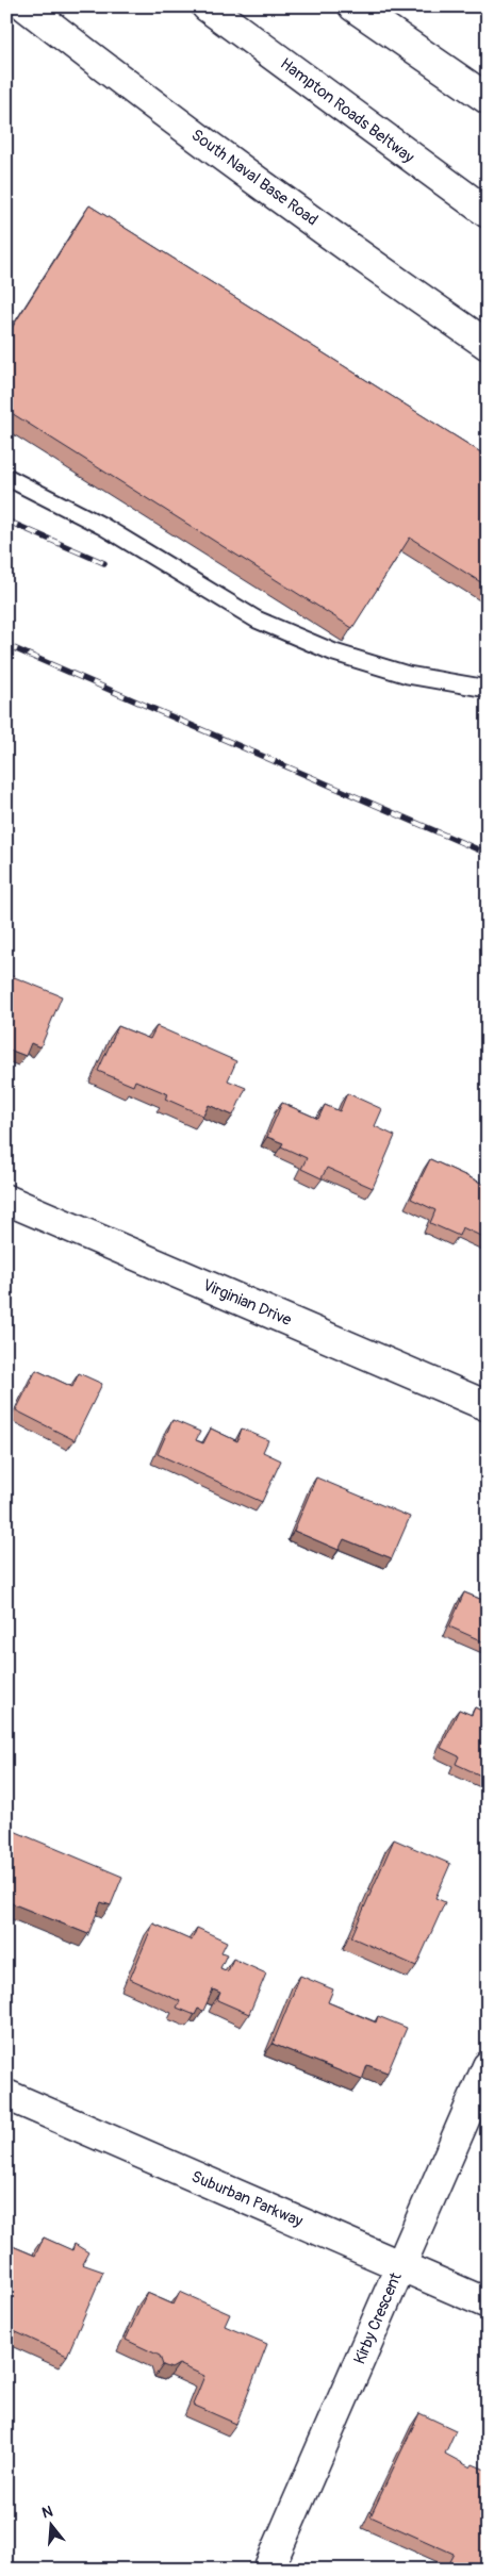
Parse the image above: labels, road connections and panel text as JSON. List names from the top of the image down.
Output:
{
  "streets": {
    "main road": [
      "Hampton Roads Beltway",
      "South Naval Base Road",
      "Virginian Drive",
      "Suburban Parkway",
      "Kirby Crescent"
    ]
  },
  "crossings": [
    ["Suburban Parkway", "Kirby Crescent"]
  ],
  "north": "top"
}
